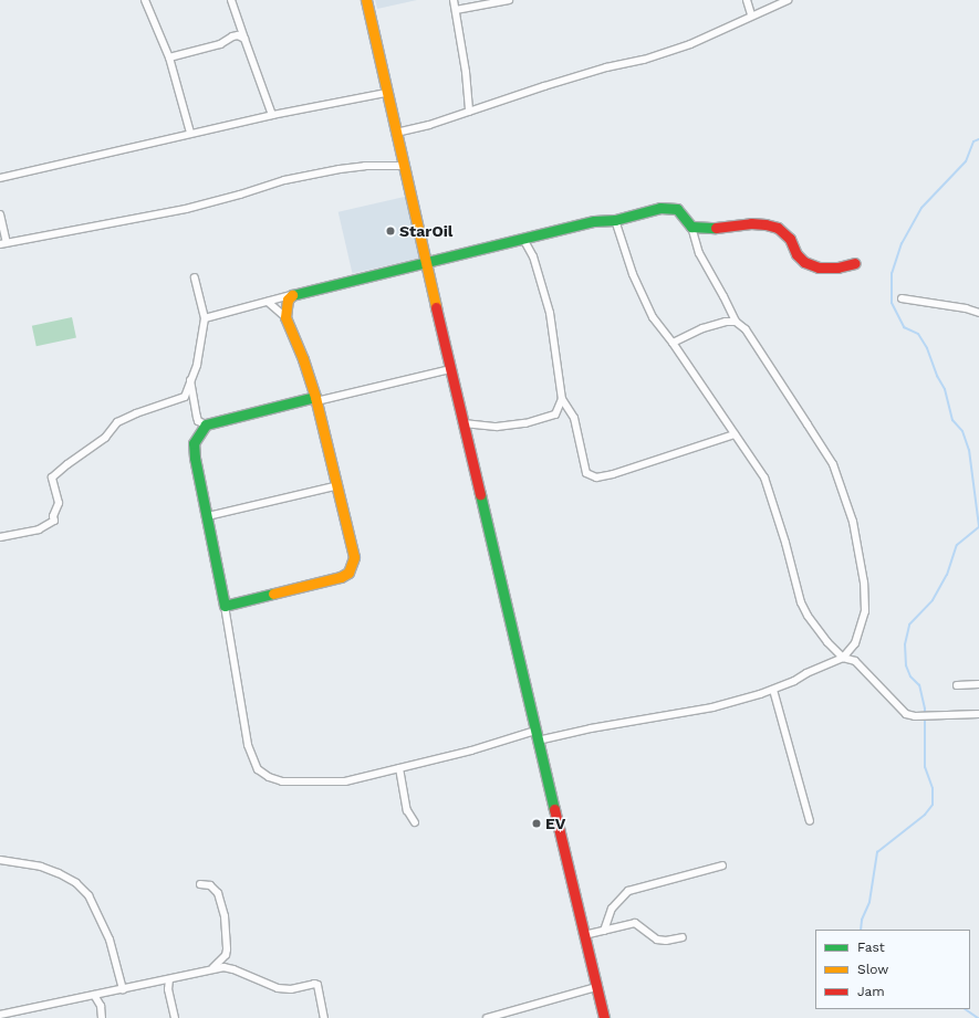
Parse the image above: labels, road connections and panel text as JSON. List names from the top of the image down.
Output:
{
  "places": ["StarOil", "EV"],
  "legend": ["Fast", "Slow", "Jam"]
}
